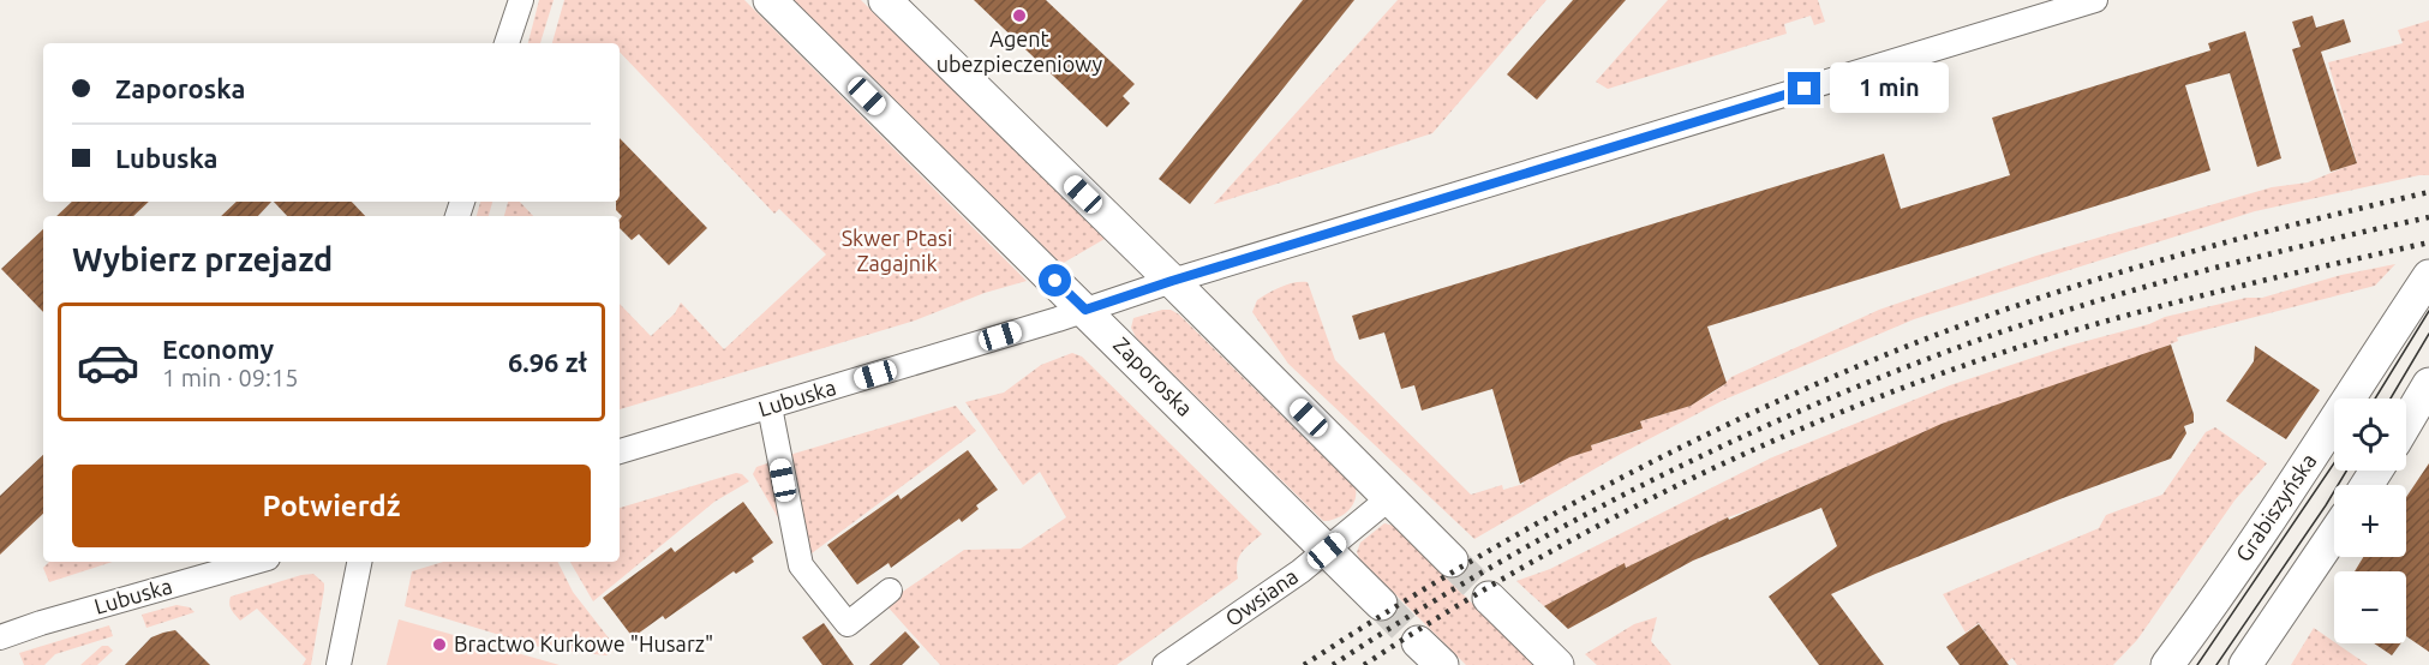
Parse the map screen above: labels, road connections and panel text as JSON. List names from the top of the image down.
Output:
{
  "streets": {
    "main road": ["Zaporoska", "Grabiszyńska"],
    "street": ["Lubuska", "Owsiana"]
  },
  "crossings": [
    ["Zaporoska", "Lubuska"],
    ["Zaporoska", "Owsiana"]
  ],
  "parks": ["Skwer Ptasi Zagajnik"],
  "places": ["Agent ubezpieczeniowy", "Bractwo Kurkowe \"Husarz\""],
  "page": {
    "banner": ["Zaporoska", "Lubuska"],
    "bubble": "1 min",
    "heading": "Wybierz przejazd",
    "list": [
      {
        "name": "Economy",
        "note": "1 min · 09:15",
        "value": "6.96 zł"
      }
    ],
    "map_buttons": ["+", "−"],
    "buttons": "Potwierdź"
  }
}
